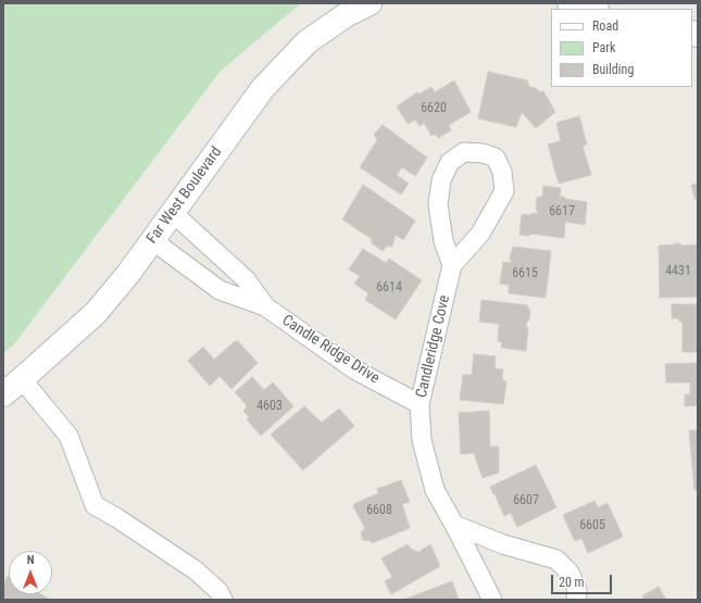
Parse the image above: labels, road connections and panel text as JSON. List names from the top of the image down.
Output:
{
  "streets": {
    "street": ["Far West Boulevard", "Candleridge Cove", "Candle Ridge Drive"]
  },
  "crossings": [
    ["Far West Boulevard", "Candle Ridge Drive"],
    ["Candleridge Cove", "Candle Ridge Drive"]
  ],
  "house_numbers": [
    "6620",
    "6617",
    "4431",
    "6615",
    "6614",
    "4603",
    "6607",
    "6608",
    "6605"
  ],
  "legend": ["Road", "Park", "Building"],
  "scale_bar": "20 m",
  "north": "top"
}
